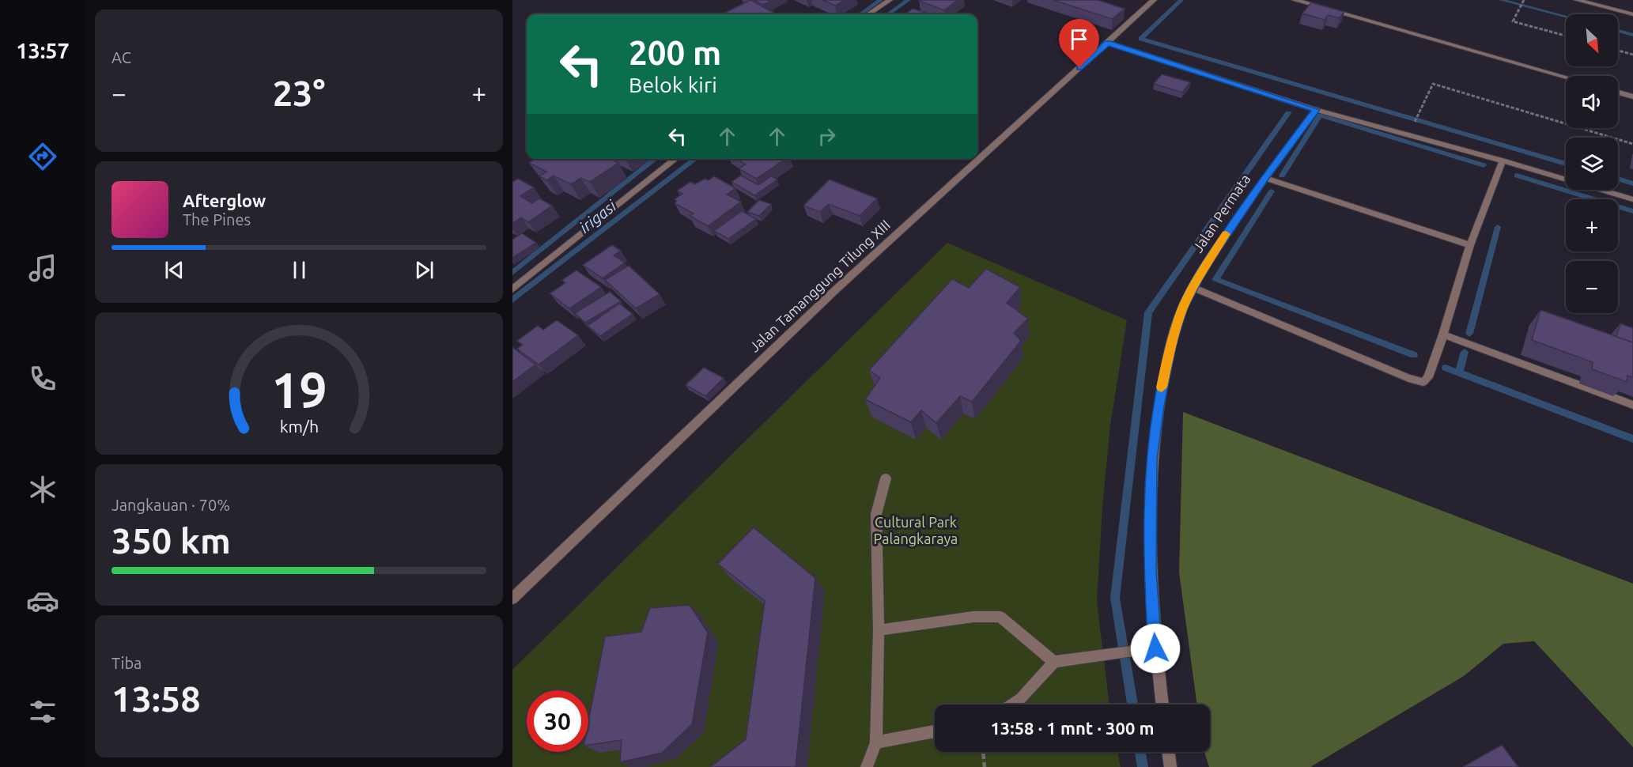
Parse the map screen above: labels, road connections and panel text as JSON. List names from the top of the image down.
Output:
{
  "streets": {
    "street": ["Jalan Permata", "Jalan Tamanggung Tilung XIII"]
  },
  "water": ["irigasi"],
  "parks": ["Cultural Park Palangkaraya"],
  "north": "bottom right",
  "page": {
    "tabs": "13:57",
    "tile": [
      "AC",
      ["Jangkauan · 70%", "350 km"],
      ["Tiba", "13:58"]
    ],
    "map_buttons": ["+", "−"],
    "turn": ["200 m", "Belok kiri"],
    "heat": ["−", "23°", "+"],
    "song": ["Afterglow", "The Pines"],
    "limit": "30",
    "trip": "13:58 · 1 mnt · 300 m",
    "gauge": ["19", "km/h"]
  }
}
